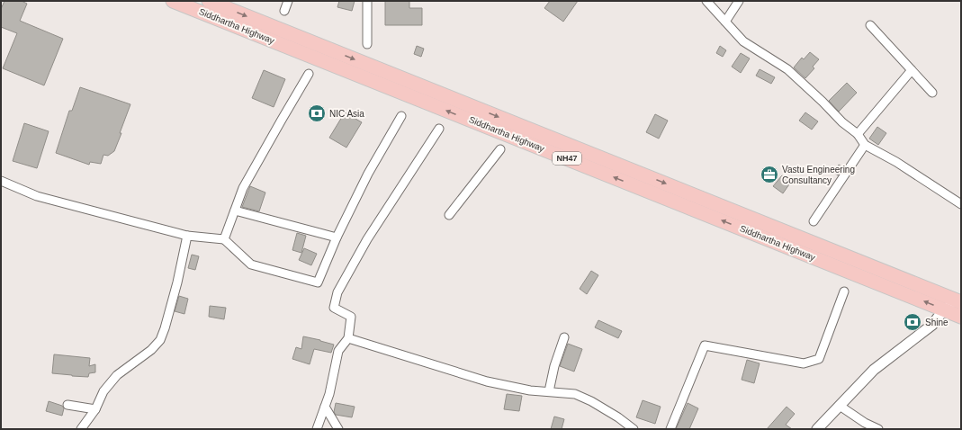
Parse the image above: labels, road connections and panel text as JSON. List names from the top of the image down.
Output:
{
  "streets": {
    "highway": ["Siddhartha Highway", "NH47"]
  },
  "places": {
    "bank": ["NIC Asia", "Shine"],
    "office": ["Vastu Engineering Consultancy"]
  }
}
